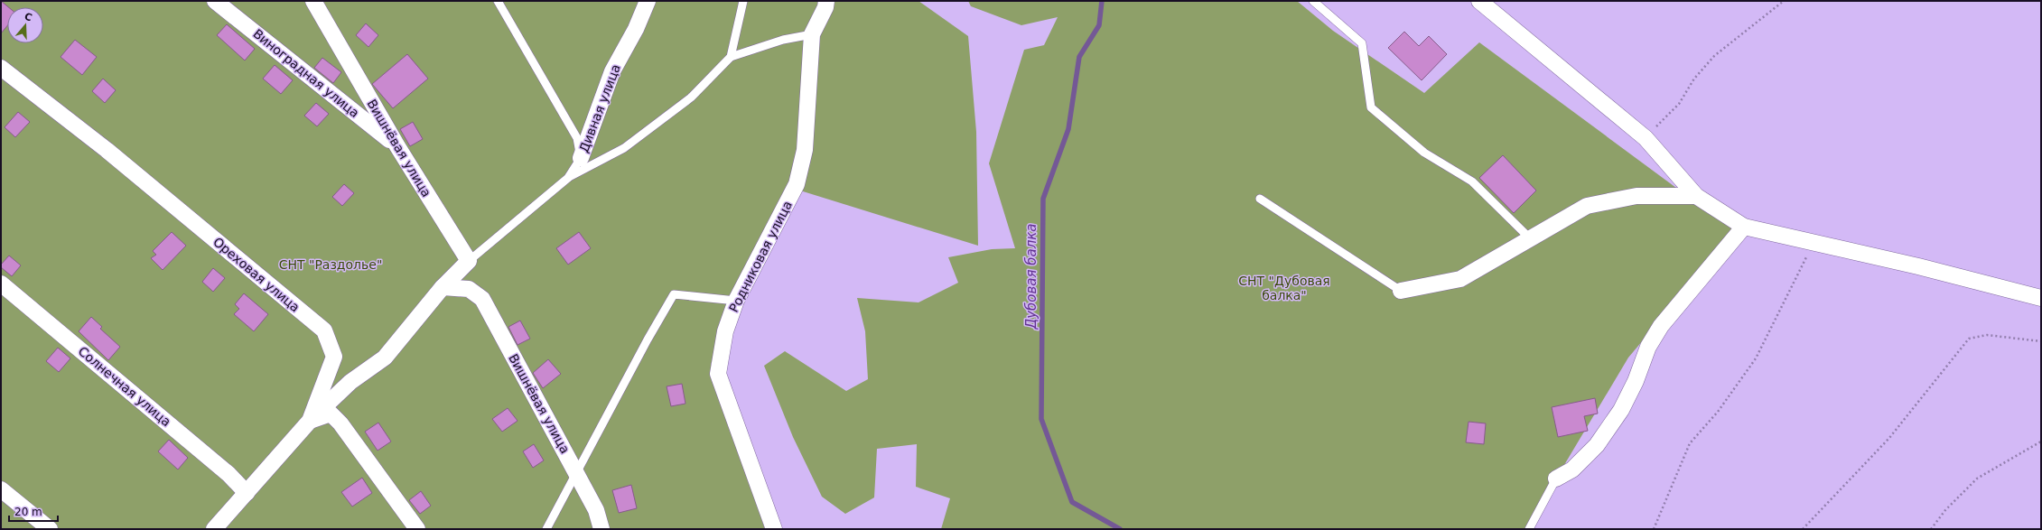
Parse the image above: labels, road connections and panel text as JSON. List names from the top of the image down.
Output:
{
  "streets": {
    "street": [
      "Виноградная улица",
      "Дивная улица",
      "Вишнёвая улица",
      "Родниковая улица",
      "Ореховая улица",
      "Солнечная улица"
    ]
  },
  "crossings": [
    ["Виноградная улица", "Вишнёвая улица"],
    ["Ореховая улица", "Солнечная улица"]
  ],
  "water": ["Дубовая балка"],
  "parks": ["СНТ \"Раздолье\"", "СНТ \"Дубовая балка\""],
  "scale_bar": "20 m",
  "north": "top"
}
